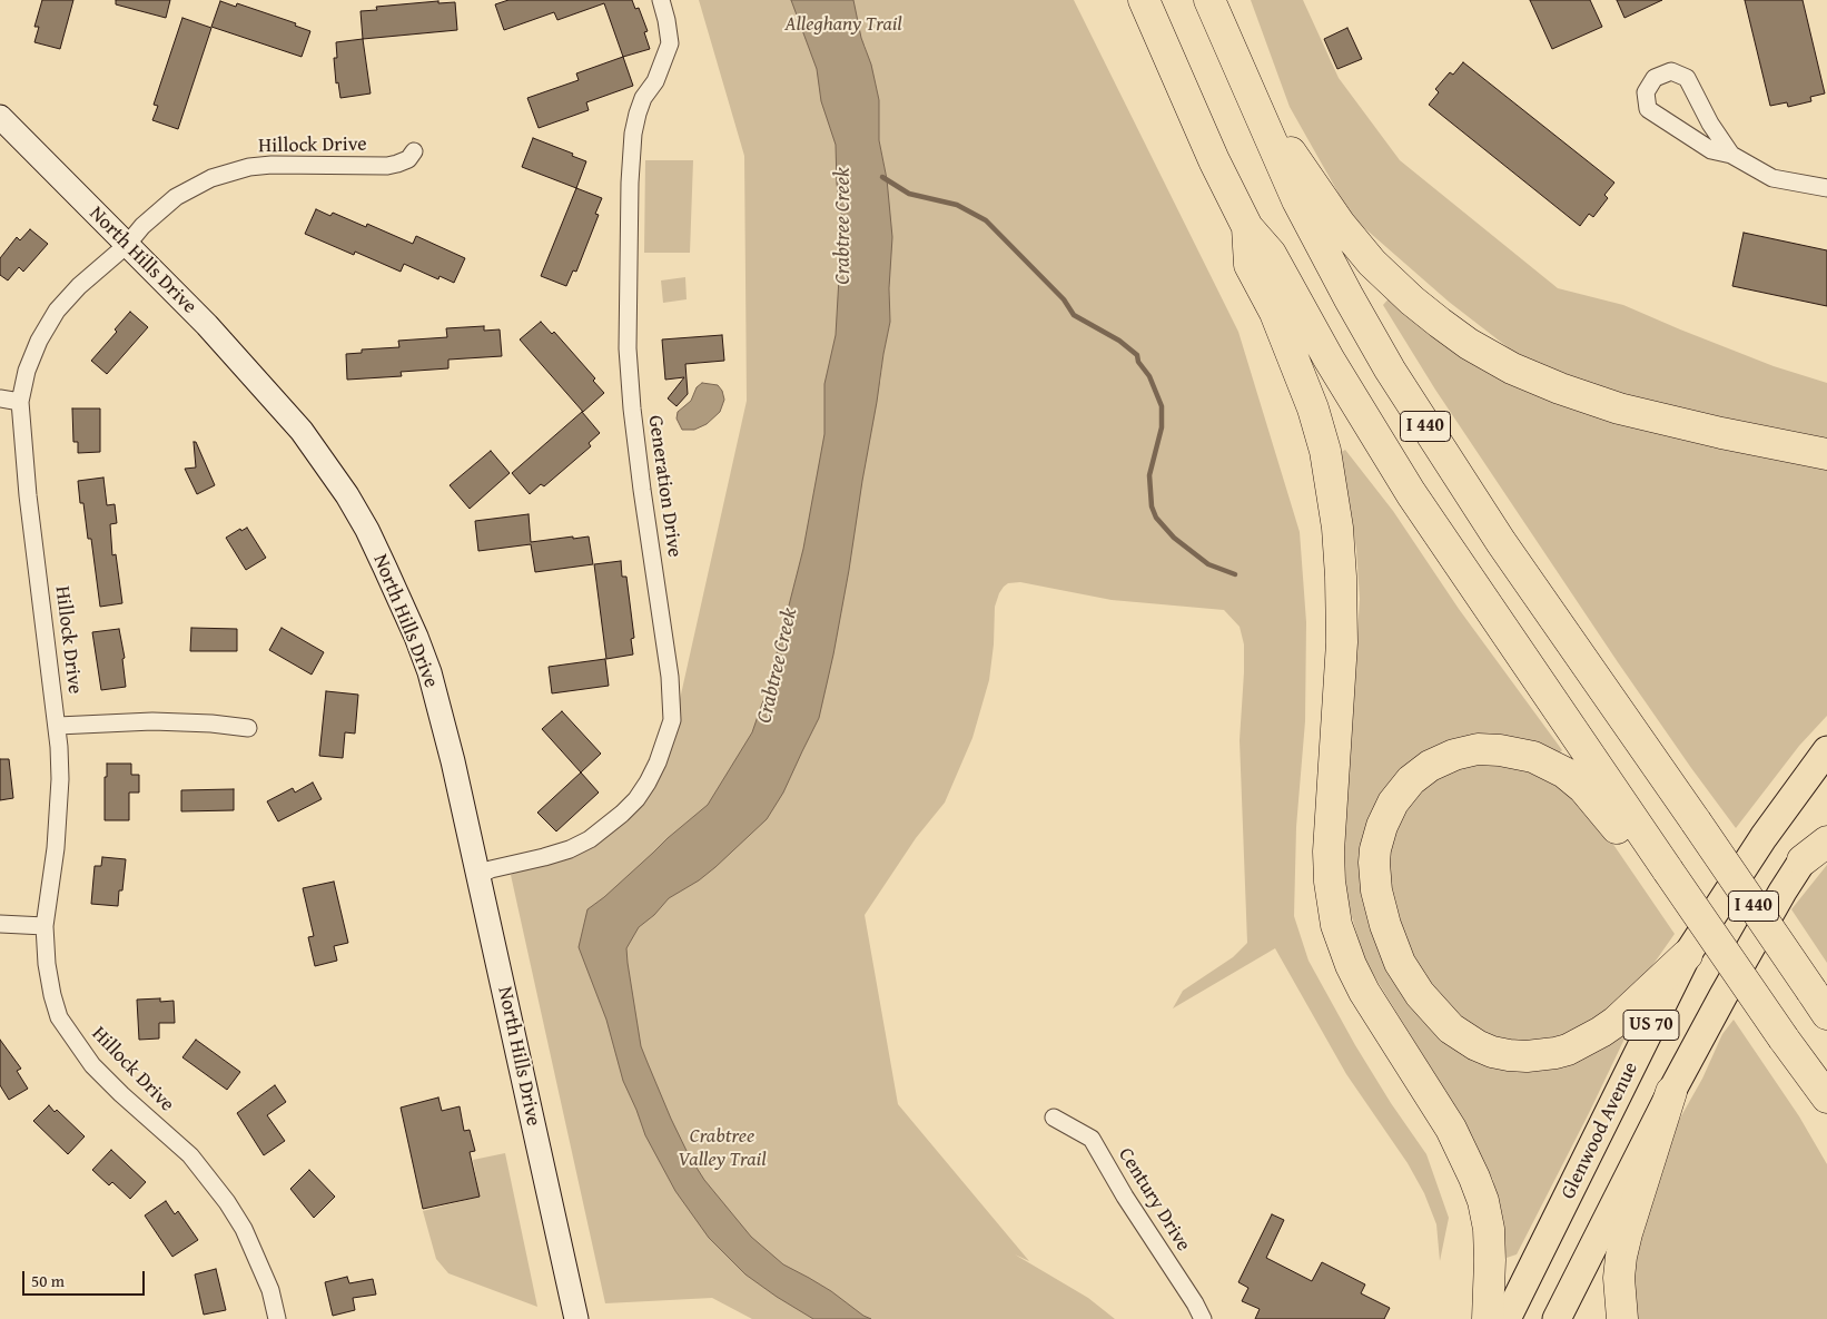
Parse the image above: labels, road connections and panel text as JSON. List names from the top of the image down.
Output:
{
  "streets": {
    "highway": ["I 440", "US 70", "Glenwood Avenue"],
    "main road": ["North Hills Drive"],
    "street": ["Hillock Drive", "Generation Drive", "Century Drive"]
  },
  "crossings": [
    ["Hillock Drive", "North Hills Drive"],
    ["North Hills Drive", "Generation Drive"]
  ],
  "water": ["Crabtree Creek"],
  "parks": ["Alleghany Trail", "Crabtree Valley Trail"],
  "scale_bar": "50 m"
}
